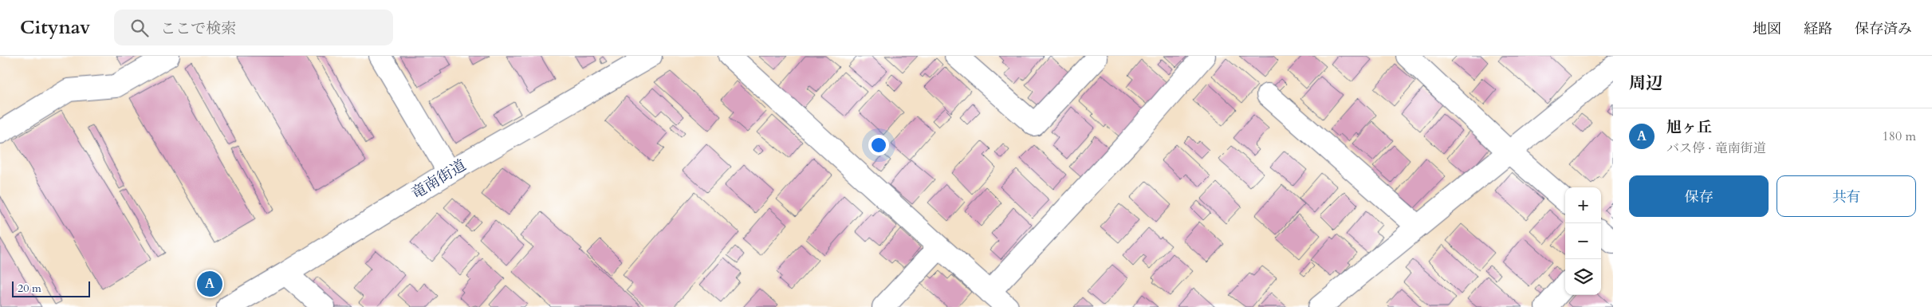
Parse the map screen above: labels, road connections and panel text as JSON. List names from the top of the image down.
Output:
{
  "streets": {
    "street": ["竜南街道"]
  },
  "scale_bar": "20 m",
  "page": {
    "header": "Citynav",
    "search": "ここで検索",
    "nav": ["地図", "経路", "保存済み"],
    "heading": "周辺",
    "list": [
      {
        "mark": "A",
        "name": "旭ヶ丘",
        "note": "バス停 · 竜南街道",
        "value": "180 m"
      }
    ],
    "buttons": ["保存", "共有"],
    "map_buttons": ["+", "−"],
    "pins": "A",
    "scale": "20 m"
  }
}
